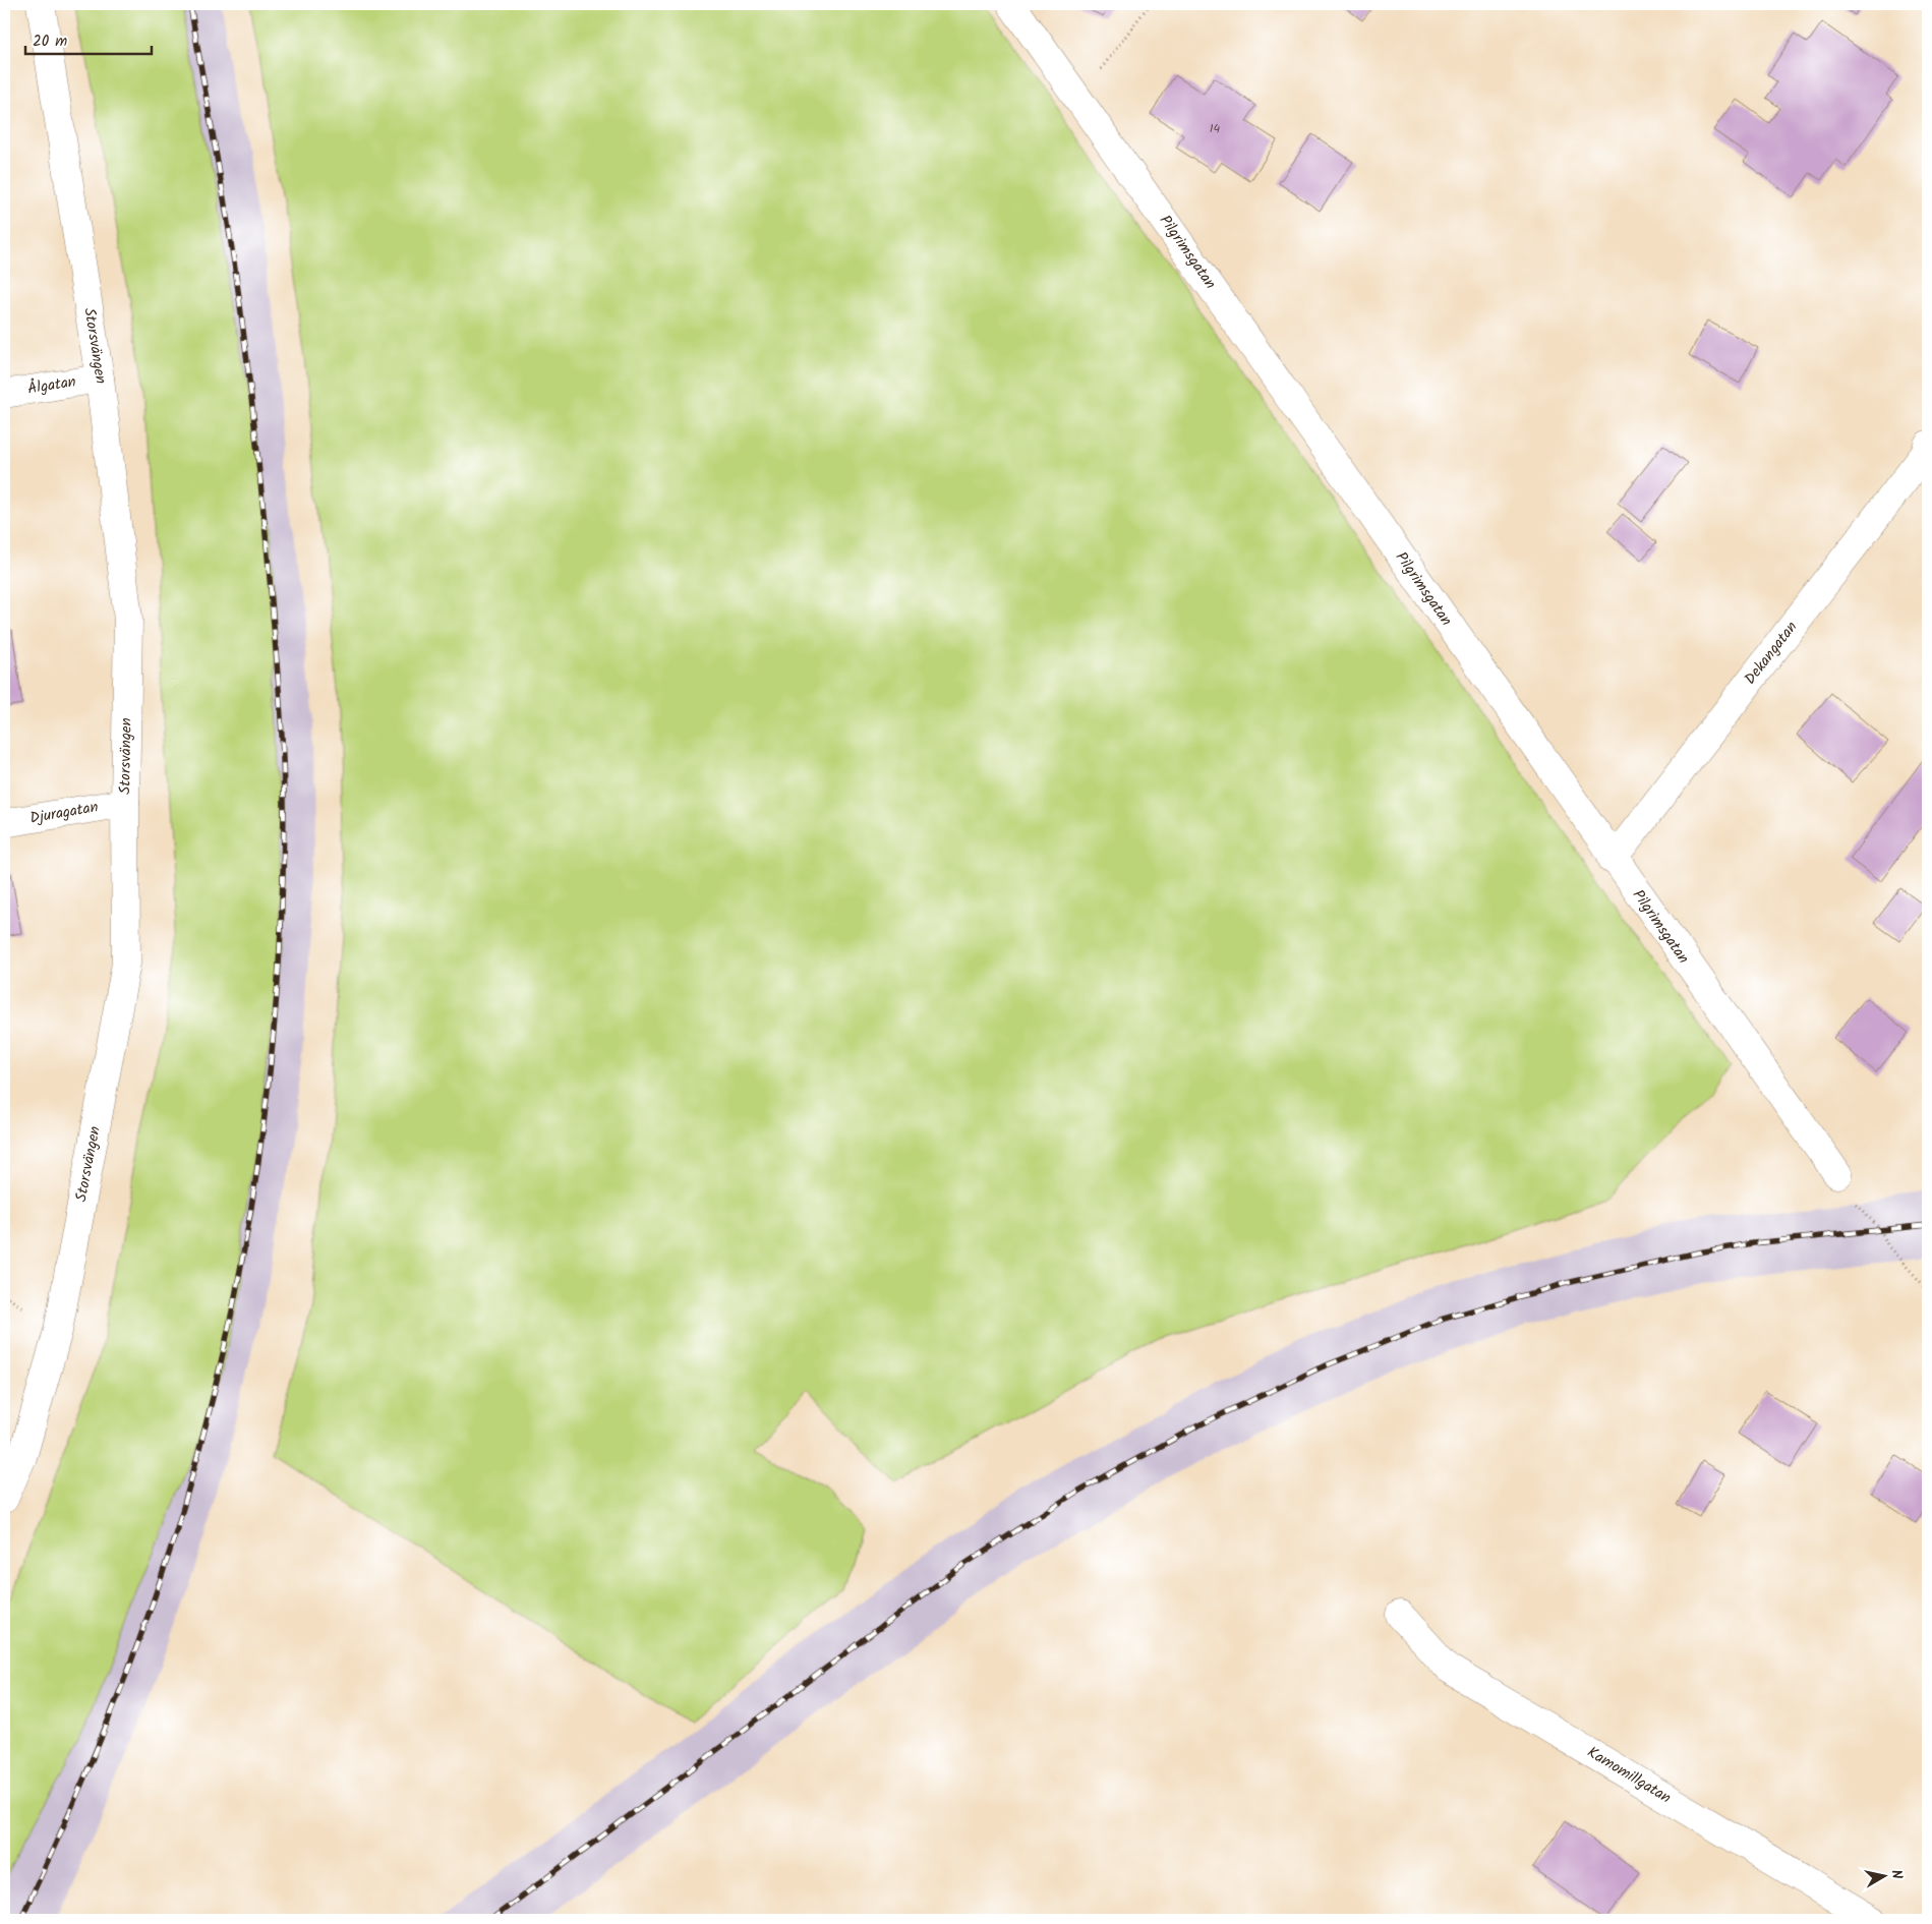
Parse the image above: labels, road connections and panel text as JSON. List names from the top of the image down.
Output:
{
  "streets": {
    "street": [
      "Pilgrimsgatan",
      "Storsvängen",
      "Ålgatan",
      "Dekangatan",
      "Djuragatan",
      "Kamomillgatan"
    ]
  },
  "crossings": [
    ["Pilgrimsgatan", "Dekangatan"],
    ["Storsvängen", "Ålgatan"],
    ["Storsvängen", "Djuragatan"]
  ],
  "house_numbers": ["14"],
  "scale_bar": "20 m",
  "north": "right"
}
